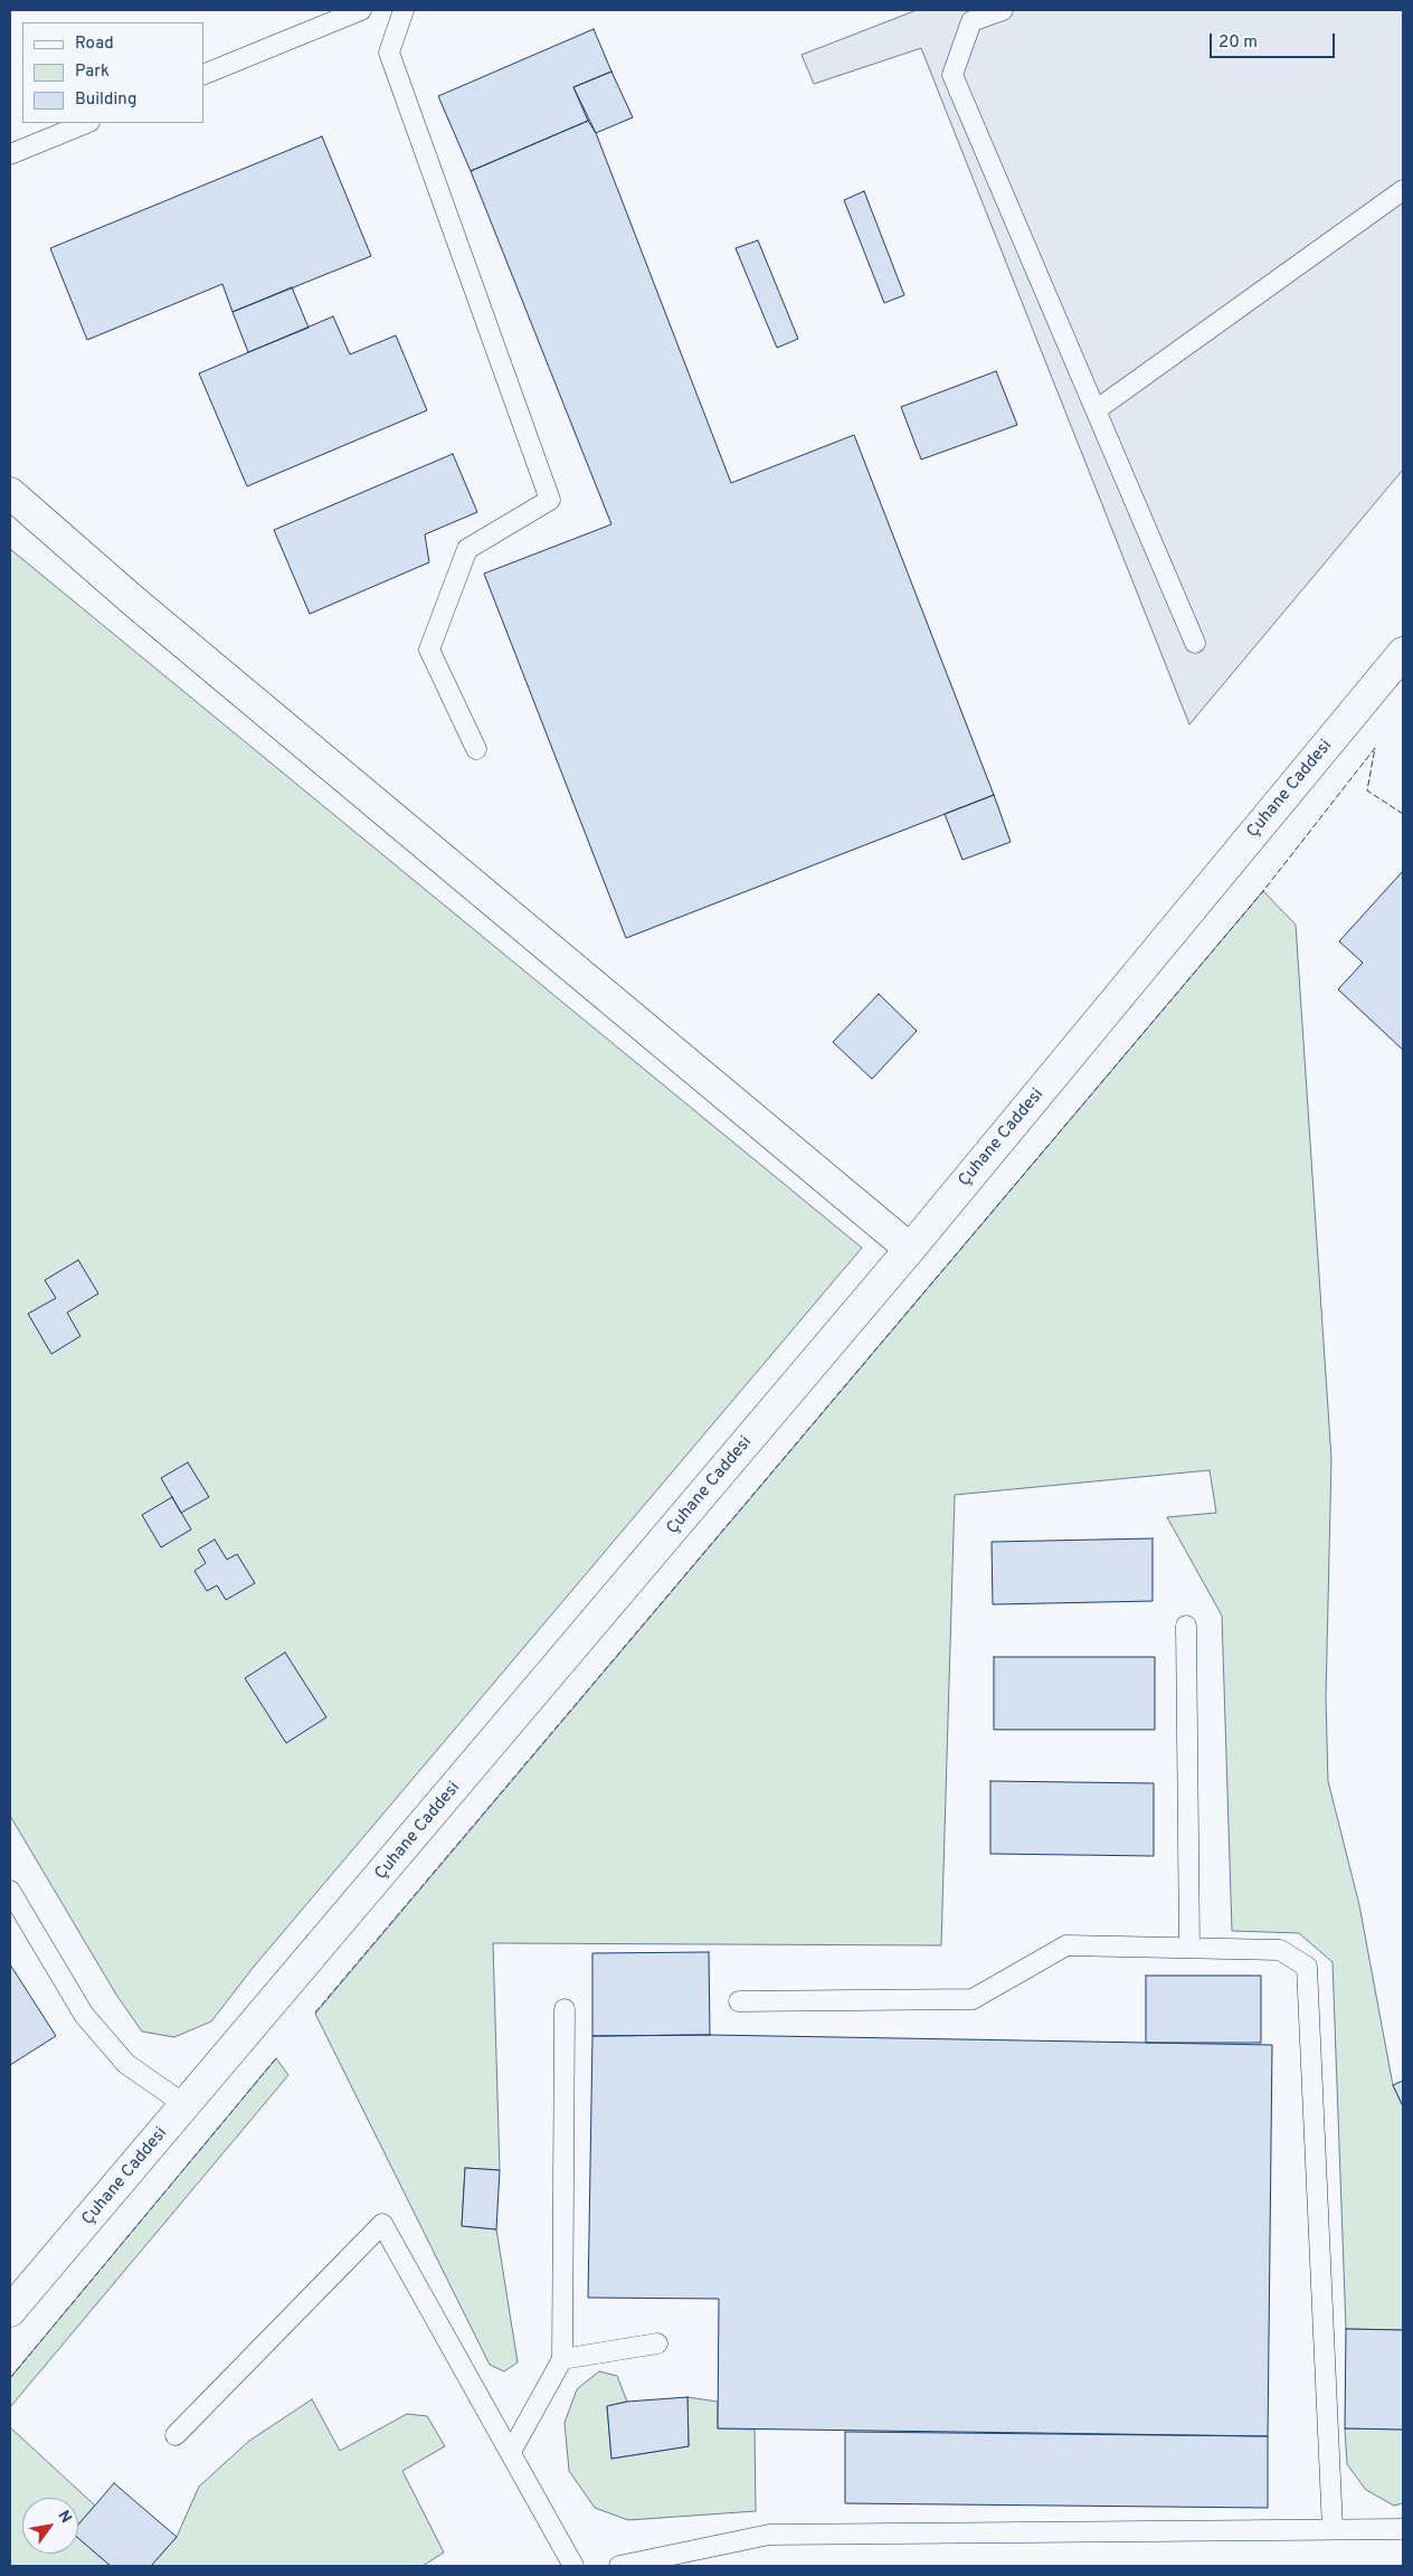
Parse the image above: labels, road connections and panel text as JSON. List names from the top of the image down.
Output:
{
  "streets": {
    "main road": ["Çuhane Caddesi"]
  },
  "legend": ["Road", "Park", "Building"],
  "scale_bar": "20 m",
  "north": "top right"
}
